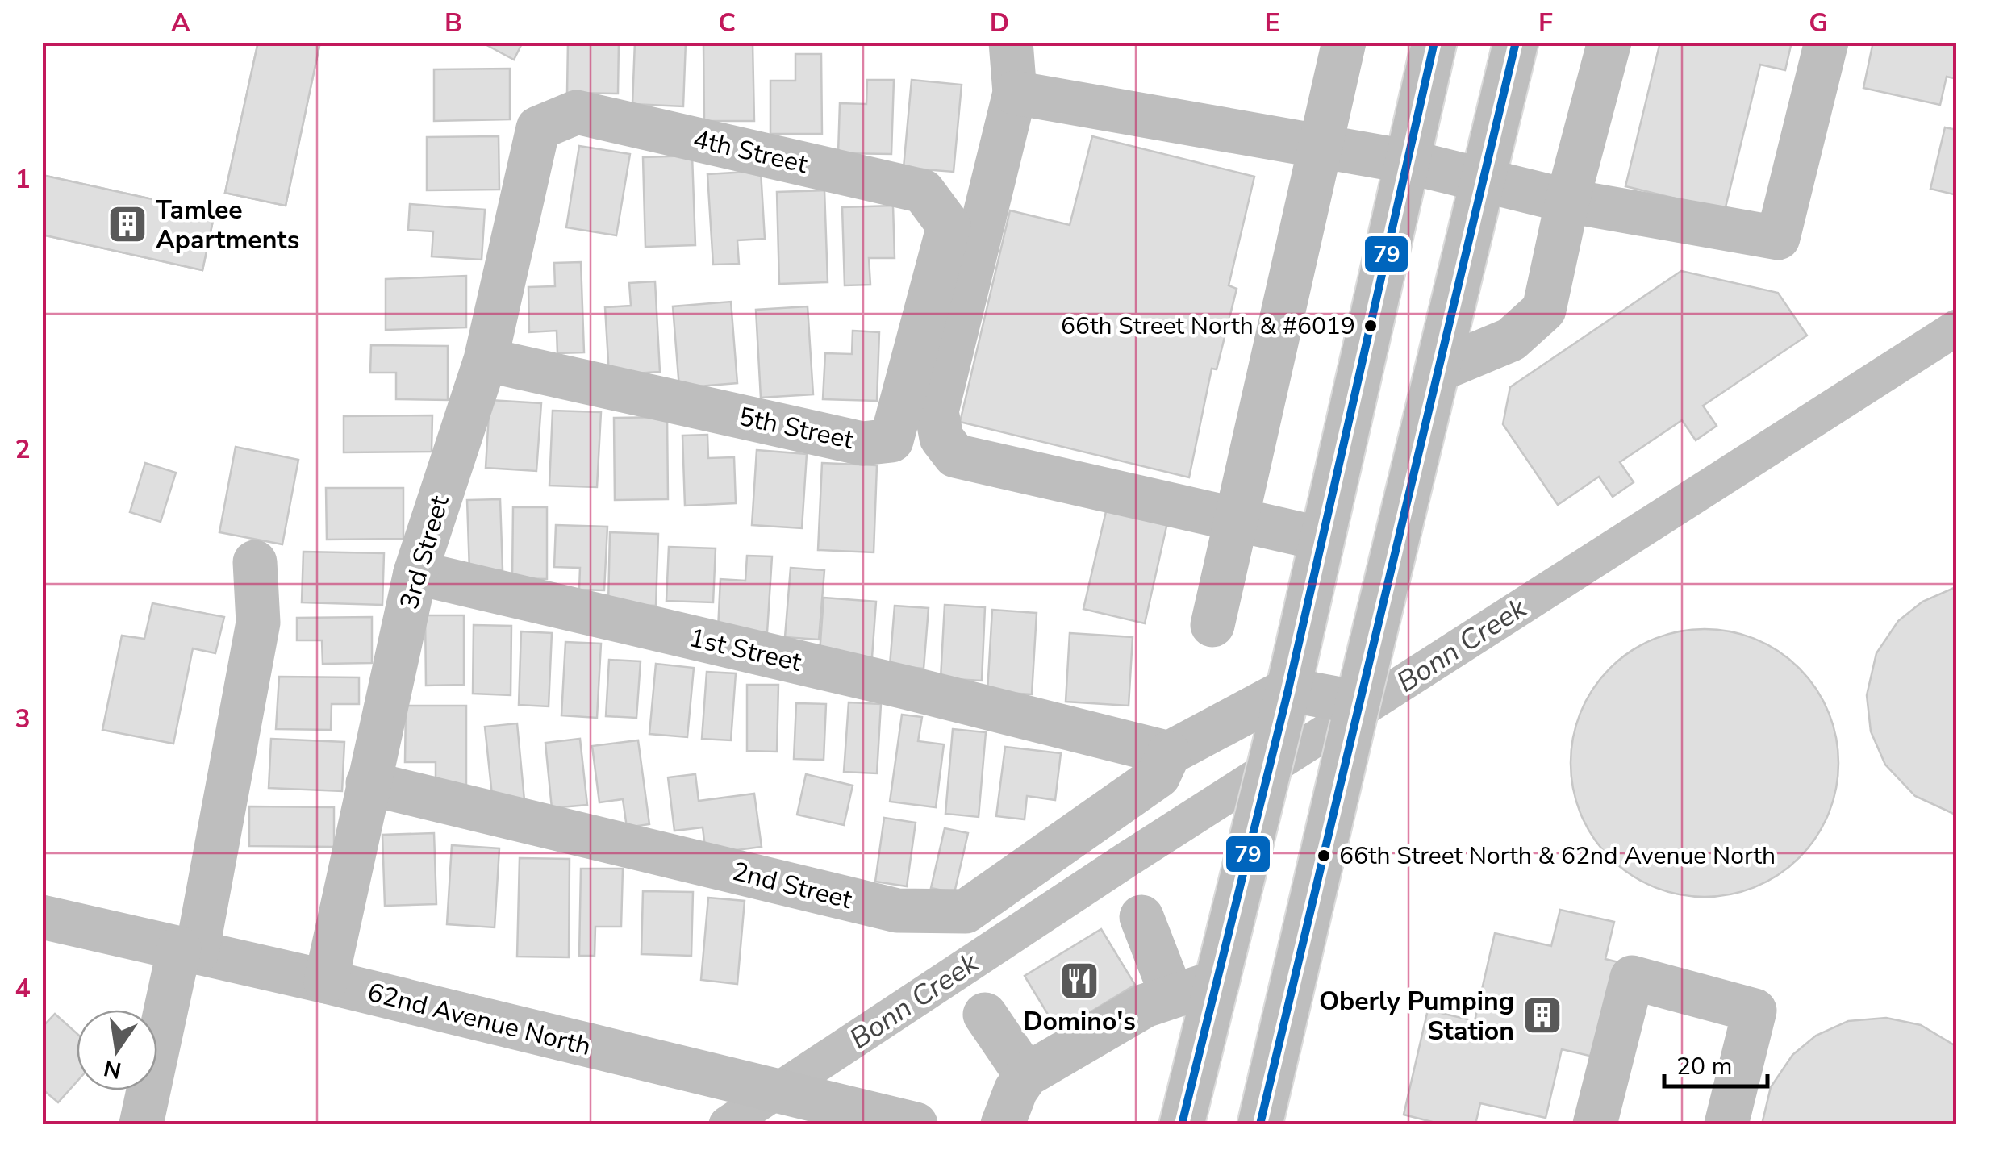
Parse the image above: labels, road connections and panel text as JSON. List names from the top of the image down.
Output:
{
  "streets": {
    "street": [
      "4th Street",
      "5th Street",
      "3rd Street",
      "1st Street",
      "2nd Street",
      "62nd Avenue North"
    ]
  },
  "crossings": [
    ["4th Street", "5th Street"],
    ["4th Street", "3rd Street"],
    ["5th Street", "3rd Street"],
    ["3rd Street", "1st Street"],
    ["3rd Street", "2nd Street"],
    ["3rd Street", "62nd Avenue North"],
    ["1st Street", "2nd Street"]
  ],
  "water": ["Bonn Creek"],
  "places": {
    "building": ["Tamlee Apartments", "Oberly Pumping Station"],
    "other": ["66th Street North & #6019", "66th Street North & 62nd Avenue North"],
    "restaurant": ["Domino's"]
  },
  "lines": ["transit line 79"],
  "scale_bar": "20 m",
  "north": "bottom",
  "grid": {
    "columns": [
      "A",
      "B",
      "C",
      "D",
      "E",
      "F",
      "G"
    ],
    "rows": [
      "1",
      "2",
      "3",
      "4"
    ]
  }
}
